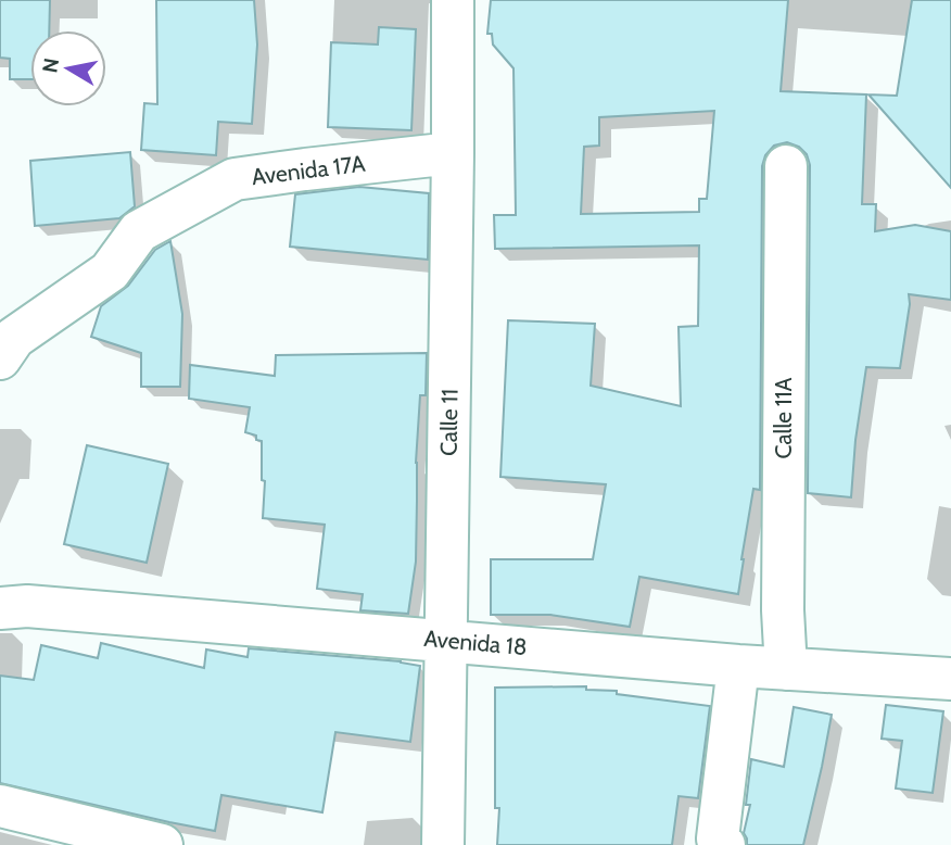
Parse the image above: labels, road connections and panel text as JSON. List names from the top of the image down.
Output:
{
  "streets": {
    "street": [
      "Avenida 17A",
      "Calle 11A",
      "Calle 11",
      "Avenida 18"
    ]
  },
  "crossings": [
    ["Avenida 17A", "Calle 11"],
    ["Calle 11A", "Avenida 18"],
    ["Calle 11", "Avenida 18"]
  ],
  "north": "left"
}
